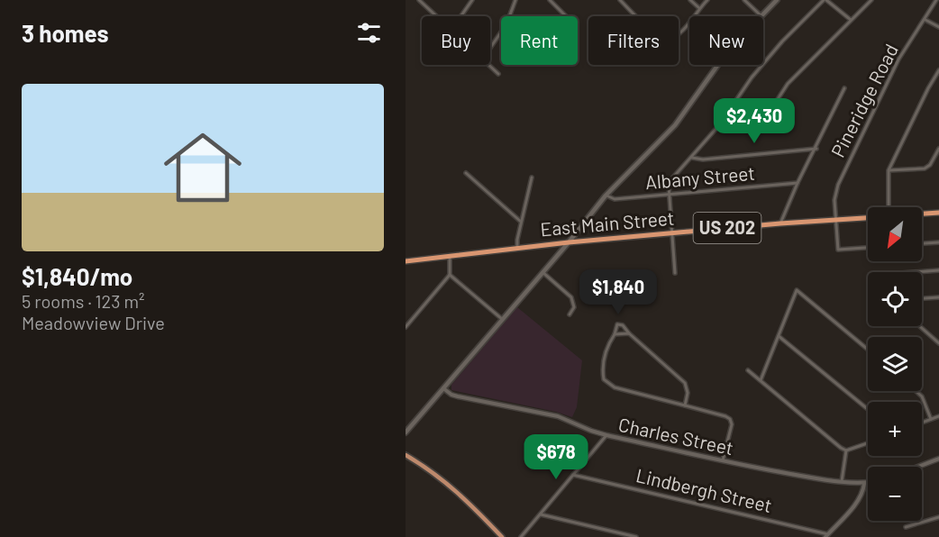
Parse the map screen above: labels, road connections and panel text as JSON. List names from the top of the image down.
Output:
{
  "streets": {
    "highway": ["East Main Street", "US 202"],
    "street": [
      "Pineridge Road",
      "Albany Street",
      "Charles Street",
      "Lindbergh Street"
    ]
  },
  "crossings": [
    ["Pineridge Road", "East Main Street"]
  ],
  "north": "bottom left",
  "page": {
    "heading": "3 homes",
    "chip": [
      "Buy",
      "Rent",
      "Filters",
      "New"
    ],
    "list": [
      {
        "name": "$1,840/mo",
        "note": "5 rooms · 123 m² · Meadowview Drive"
      }
    ],
    "price": ["$2,430", "$1,840", "$678"],
    "map_buttons": ["+", "−"]
  }
}
